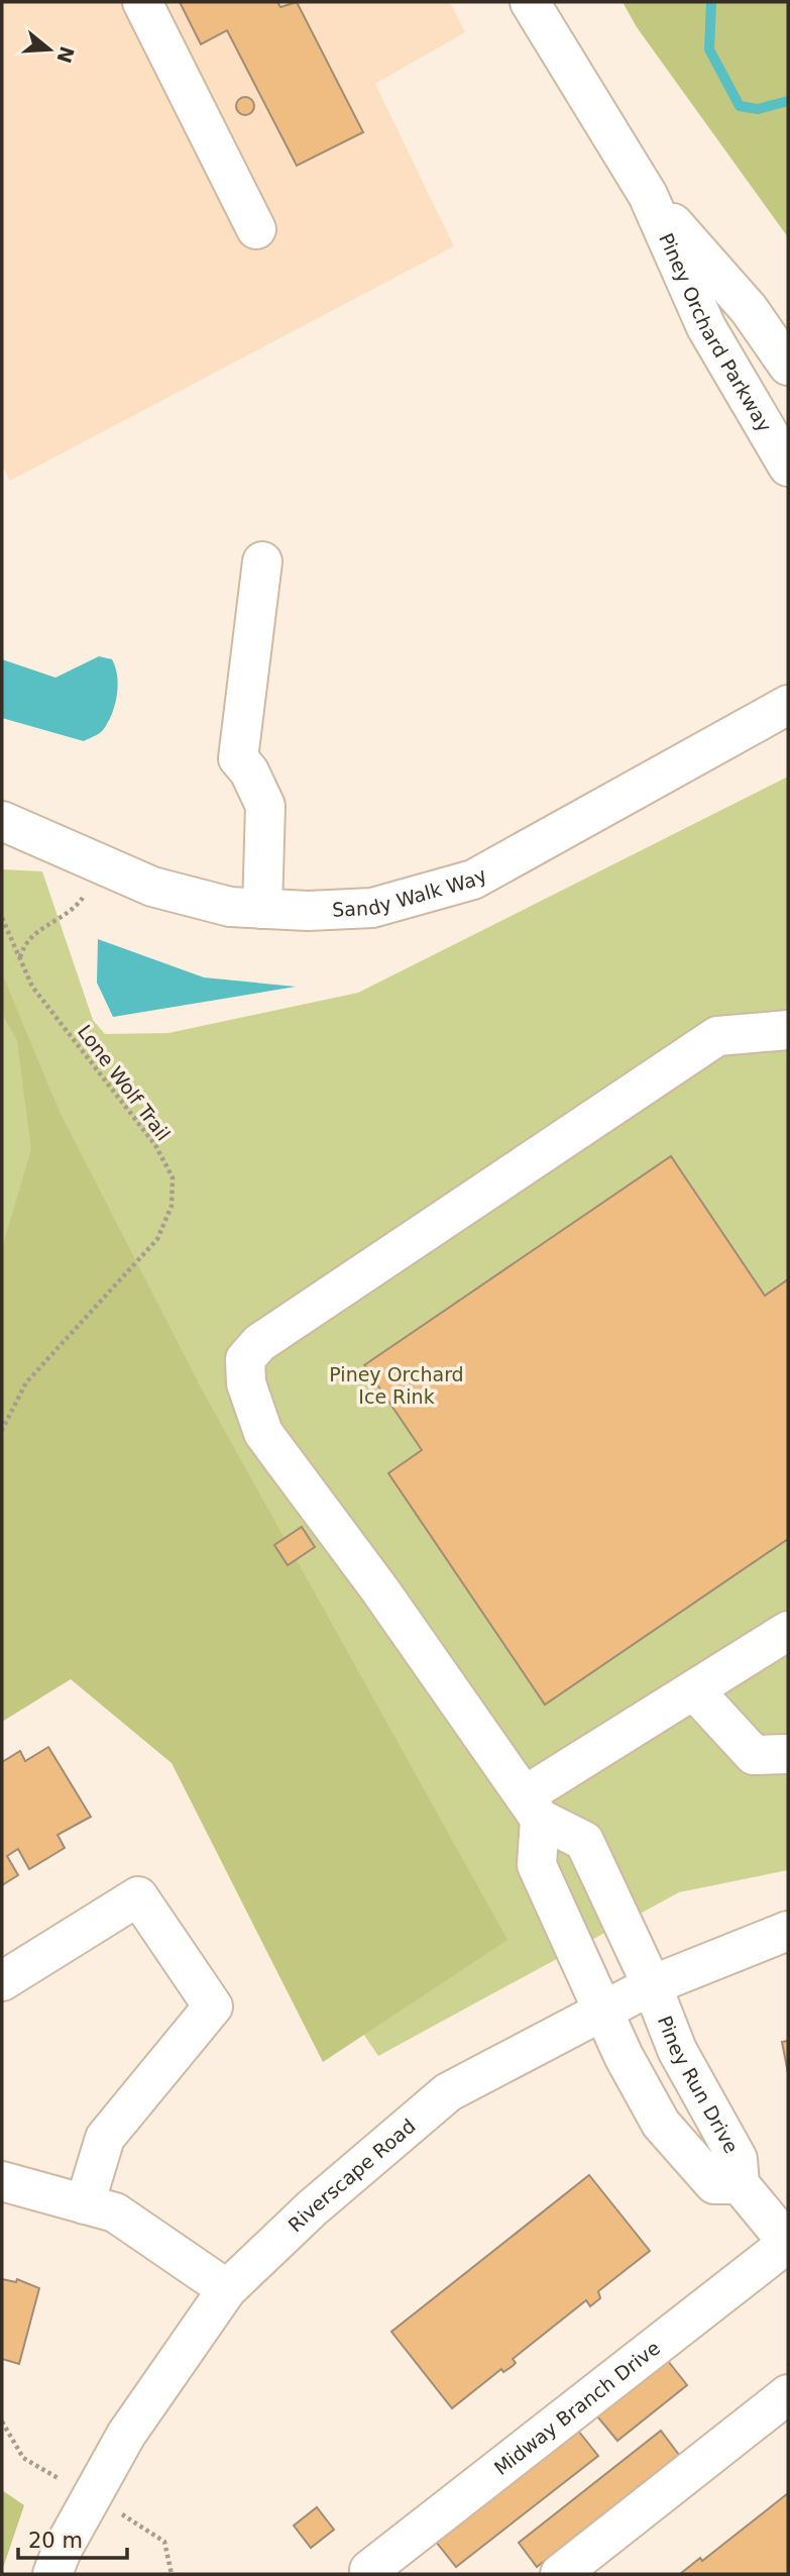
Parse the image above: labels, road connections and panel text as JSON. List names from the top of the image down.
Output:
{
  "streets": {
    "street": [
      "Piney Orchard Parkway",
      "Sandy Walk Way",
      "Piney Run Drive",
      "Riverscape Road",
      "Midway Branch Drive"
    ],
    "path": ["Lone Wolf Trail"]
  },
  "crossings": [
    ["Piney Run Drive", "Riverscape Road"],
    ["Piney Run Drive", "Midway Branch Drive"]
  ],
  "parks": ["Piney Orchard Ice Rink"],
  "scale_bar": "20 m",
  "north": "right"
}
